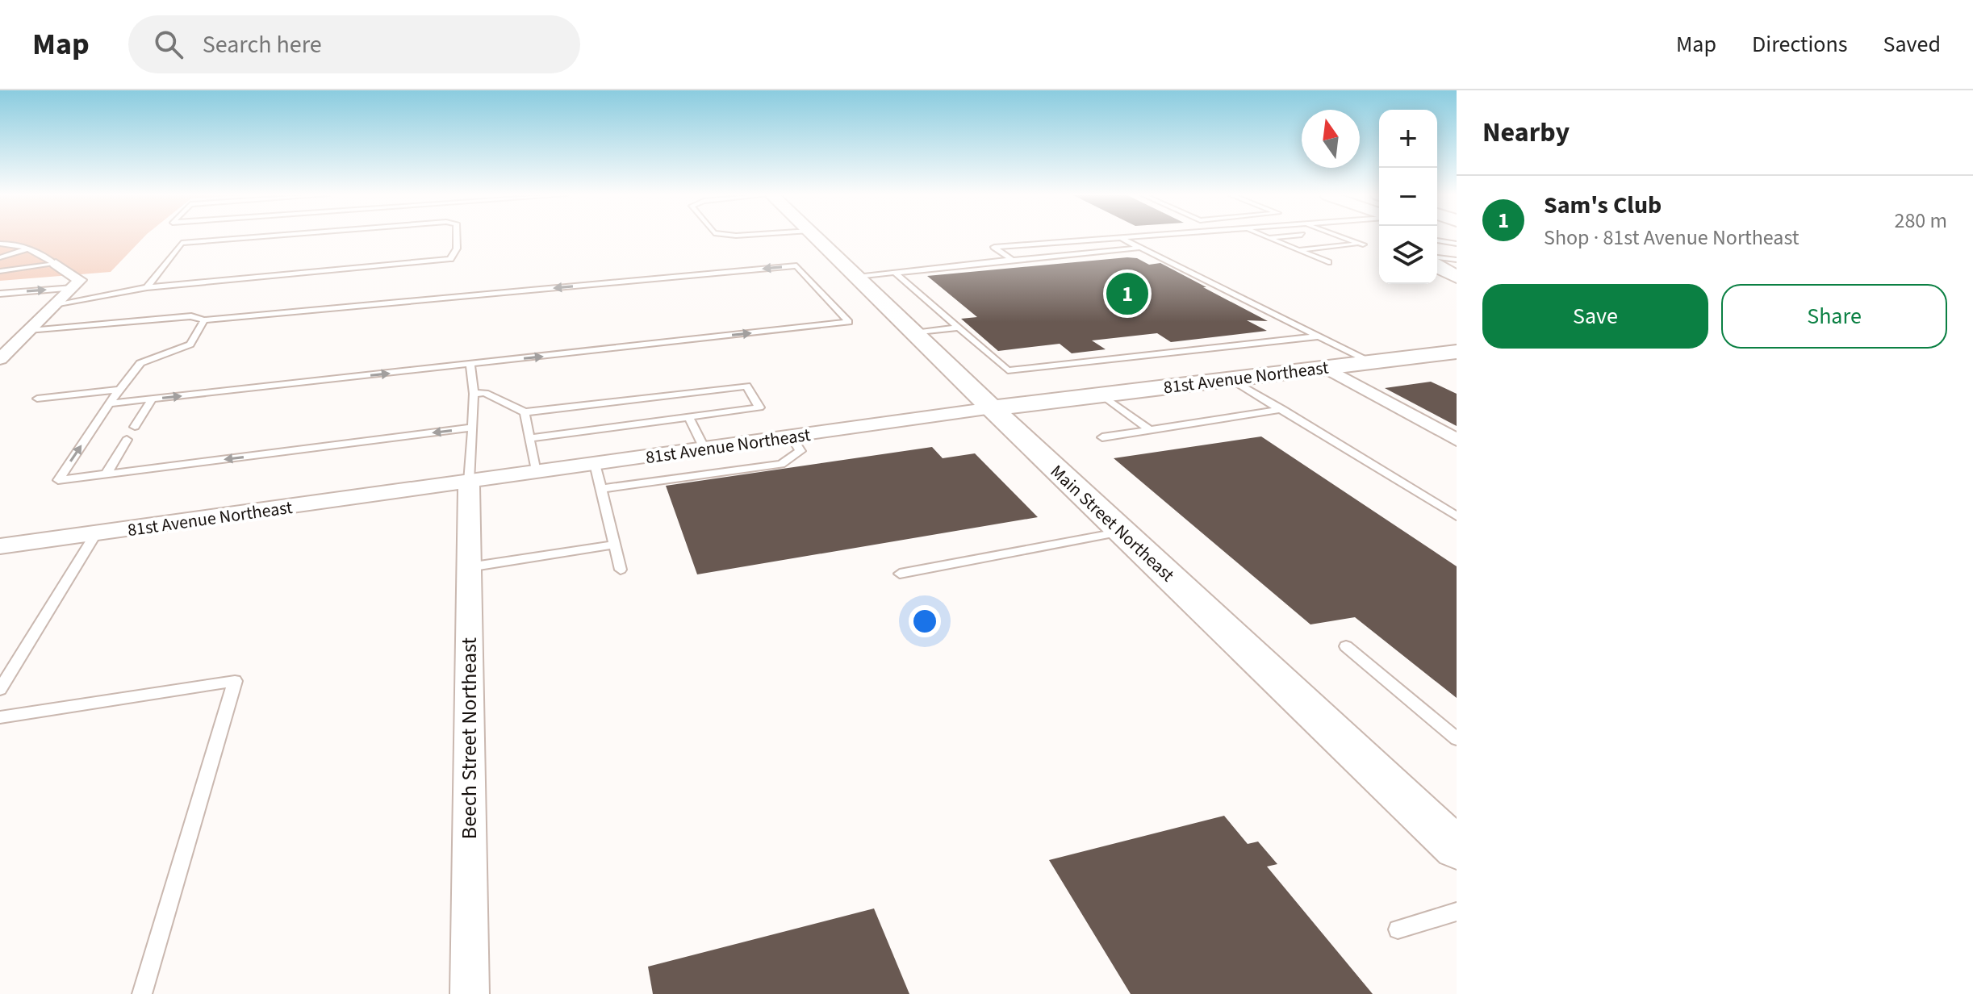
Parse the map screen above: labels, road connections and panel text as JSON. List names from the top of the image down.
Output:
{
  "streets": {
    "street": ["81st Avenue Northeast", "Main Street Northeast", "Beech Street Northeast"]
  },
  "crossings": [
    ["81st Avenue Northeast", "Main Street Northeast"],
    ["81st Avenue Northeast", "Beech Street Northeast"]
  ],
  "north": "top",
  "page": {
    "header": "Map",
    "search": "Search here",
    "nav": ["Map", "Directions", "Saved"],
    "heading": "Nearby",
    "map_buttons": ["+", "−"],
    "list": [
      {
        "mark": "1",
        "name": "Sam's Club",
        "note": "Shop · 81st Avenue Northeast",
        "value": "280 m"
      }
    ],
    "buttons": ["Save", "Share"],
    "pins": "1"
  }
}
